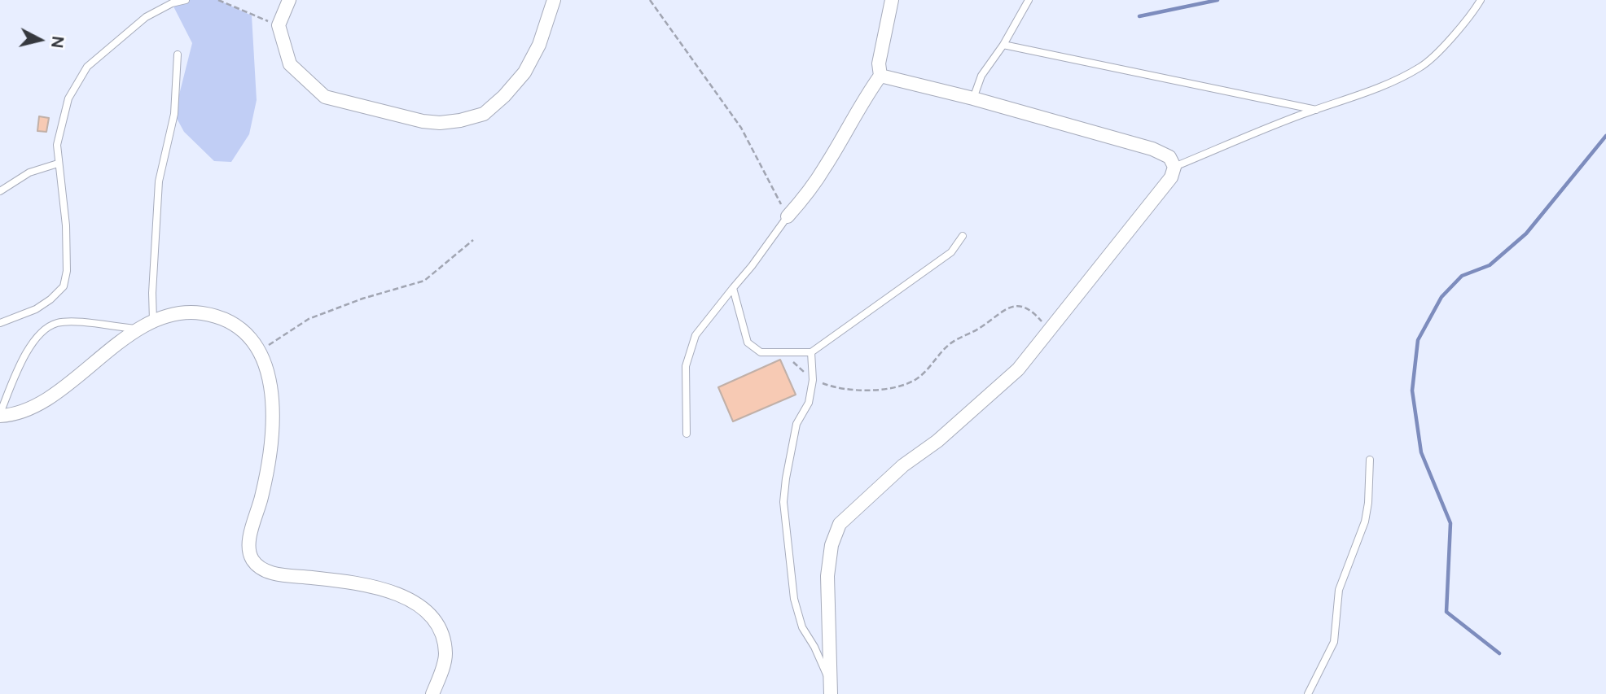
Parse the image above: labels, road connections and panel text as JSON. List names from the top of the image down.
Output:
{
  "north": "right"
}
